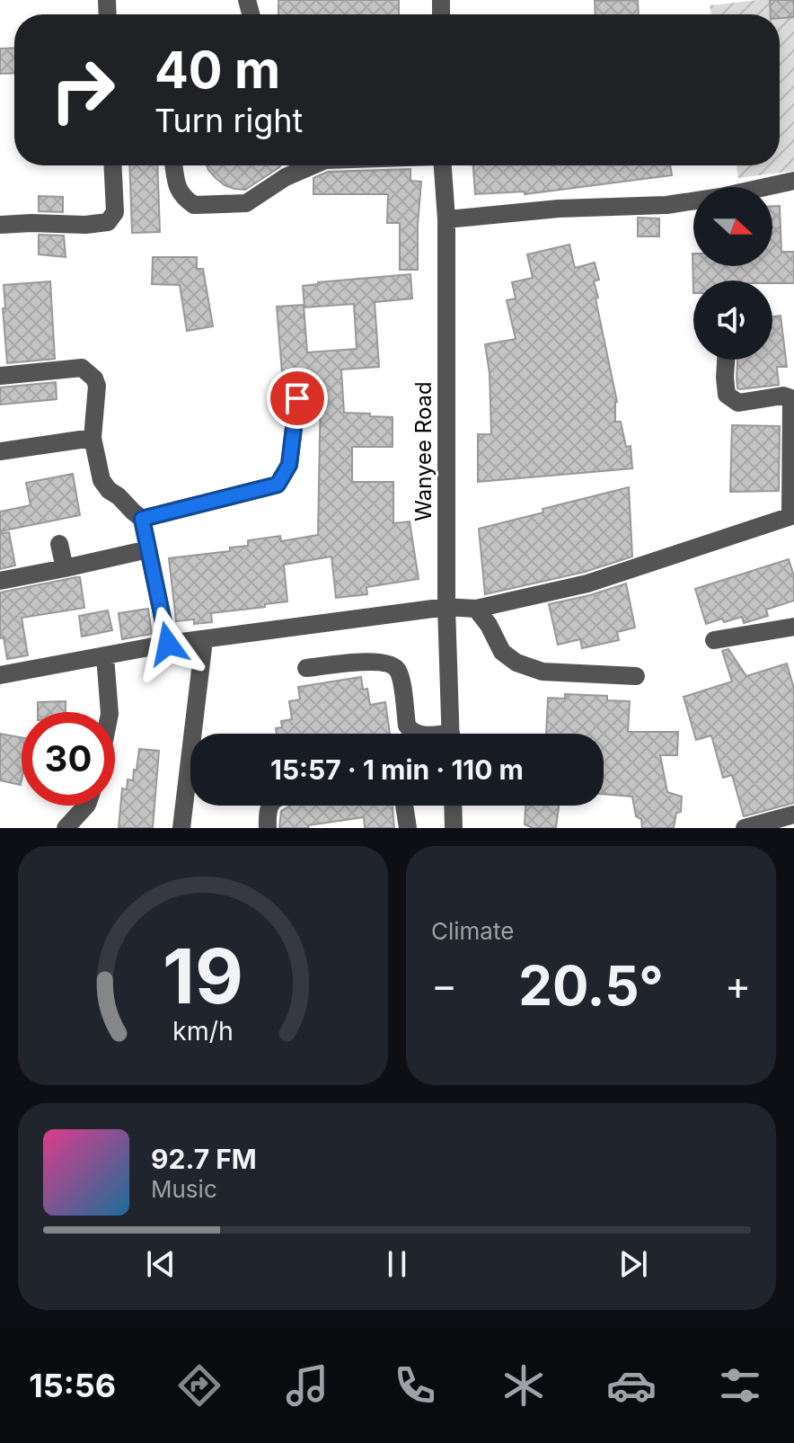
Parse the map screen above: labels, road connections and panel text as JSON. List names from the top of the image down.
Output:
{
  "streets": {
    "street": ["Wanyee Road"]
  },
  "north": "right",
  "page": {
    "turn": ["40 m", "Turn right"],
    "limit": "30",
    "trip": "15:57 · 1 min · 110 m",
    "tile": "Climate",
    "heat": ["−", "20.5°", "+"],
    "song": ["92.7 FM", "Music"],
    "tabs": "15:56",
    "gauge": ["19", "km/h"]
  }
}
